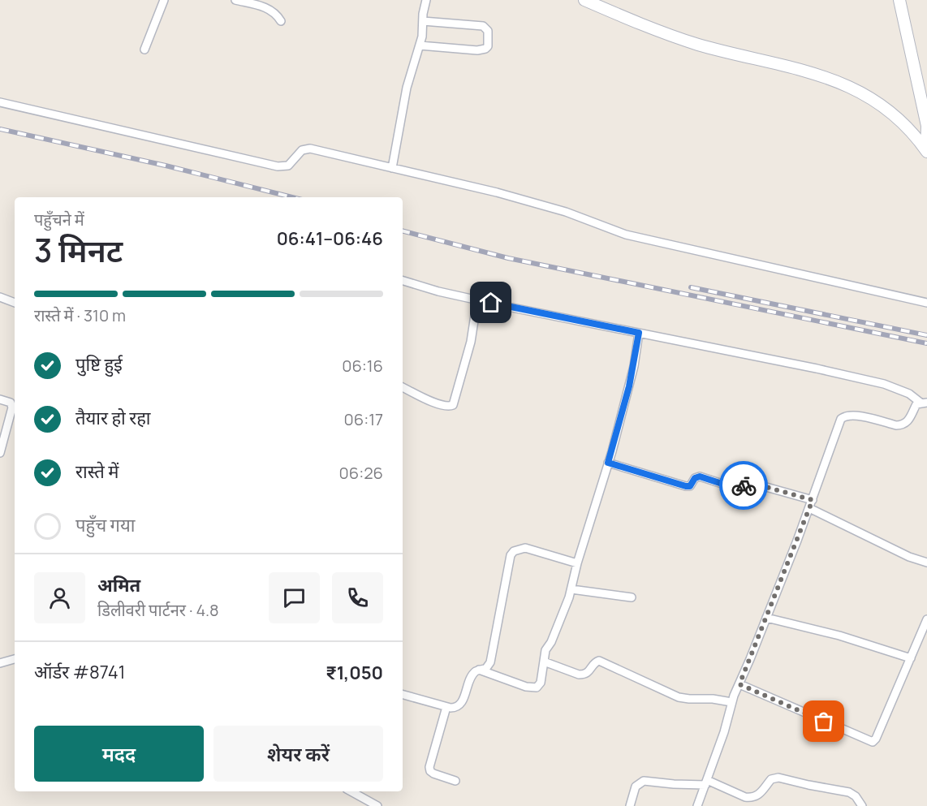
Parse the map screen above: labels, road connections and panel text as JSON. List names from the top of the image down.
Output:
{
  "page": {
    "heading": ["3 मिनट", "पहुँचने में", "06:41–06:46"],
    "panel": [
      "अमित",
      "डिलीवरी पार्टनर · 4.8",
      "ऑर्डर #8741",
      "₹1,050"
    ],
    "bar": "रास्ते में · 310 m",
    "list": [
      ["पुष्टि हुई", "06:16"],
      ["तैयार हो रहा", "06:17"],
      ["रास्ते में", "06:26"],
      "पहुँच गया"
    ],
    "buttons": ["मदद", "शेयर करें"]
  }
}
